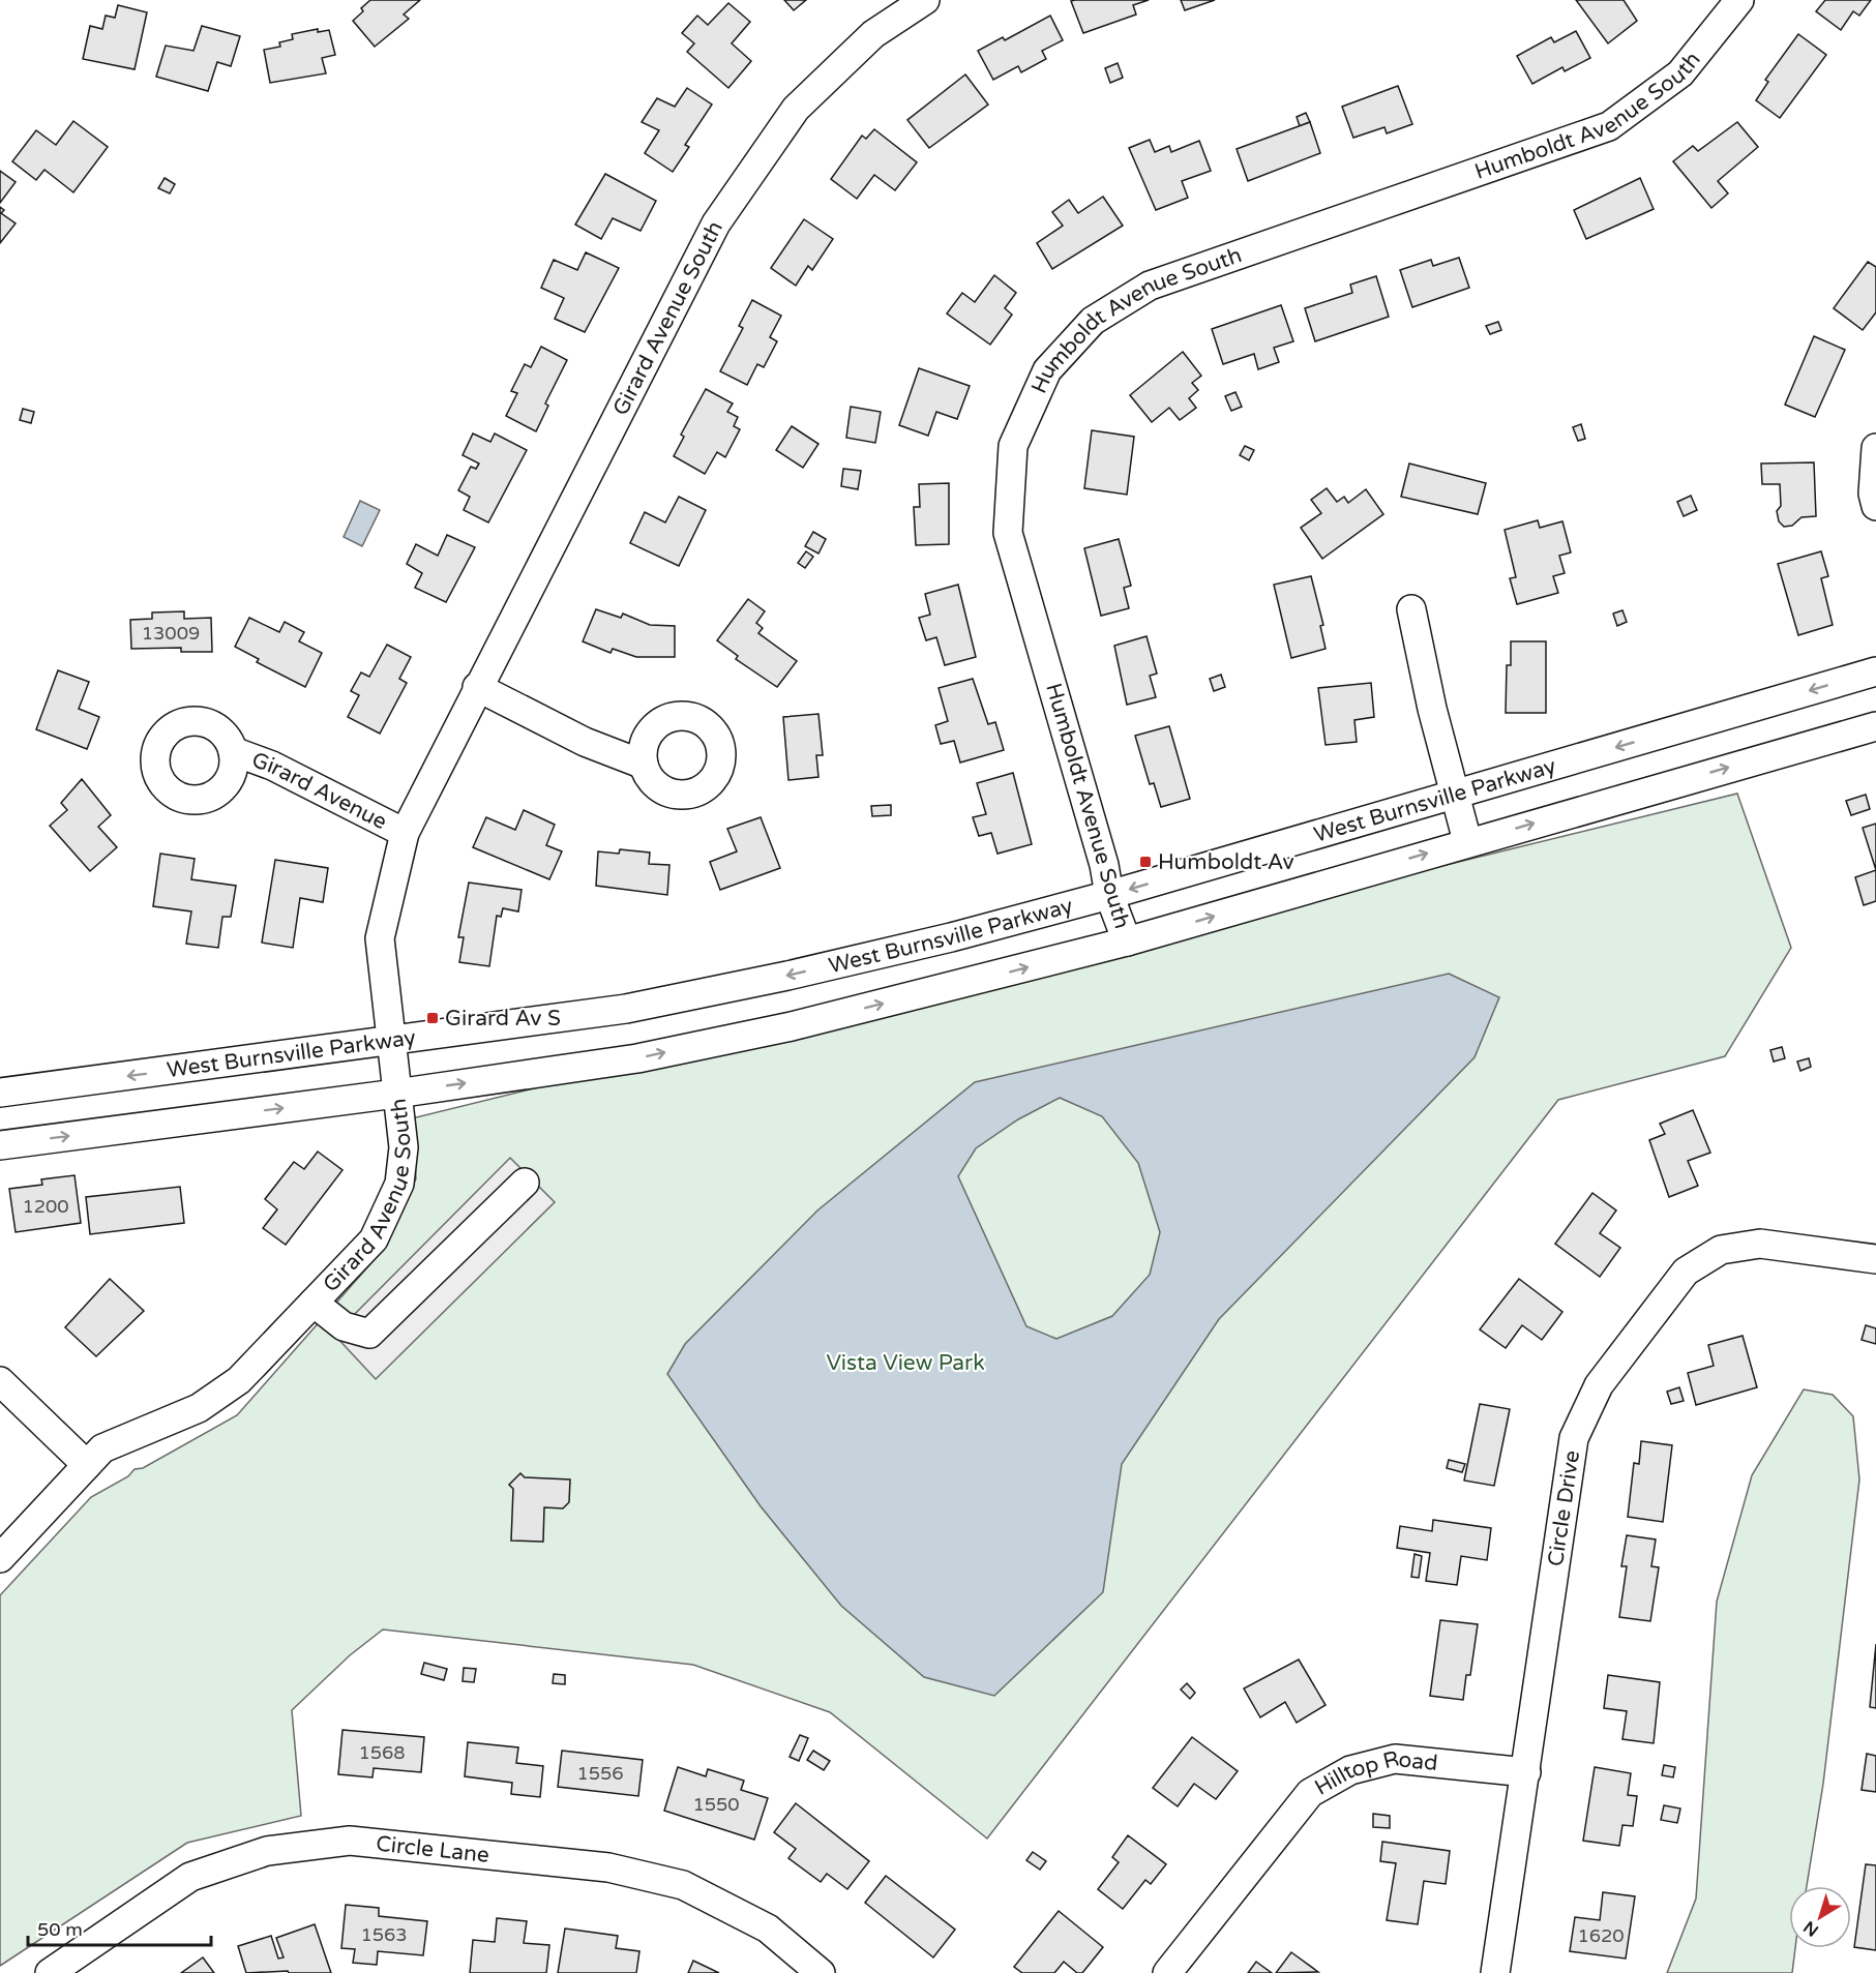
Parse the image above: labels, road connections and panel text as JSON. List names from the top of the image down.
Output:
{
  "streets": {
    "street": [
      "Humboldt Avenue South",
      "Girard Avenue South",
      "Girard Avenue",
      "West Burnsville Parkway",
      "Circle Drive",
      "Hilltop Road",
      "Circle Lane"
    ]
  },
  "crossings": [
    ["Humboldt Avenue South", "West Burnsville Parkway"],
    ["Girard Avenue South", "Girard Avenue"],
    ["Girard Avenue South", "West Burnsville Parkway"],
    ["Circle Drive", "Hilltop Road"]
  ],
  "parks": ["Vista View Park"],
  "places": {
    "transit": ["Humboldt Av", "Girard Av S"]
  },
  "house_numbers": [
    "13009",
    "1200",
    "1568",
    "1556",
    "1550",
    "1563",
    "1620"
  ],
  "scale_bar": "50 m",
  "north": "bottom left"
}
